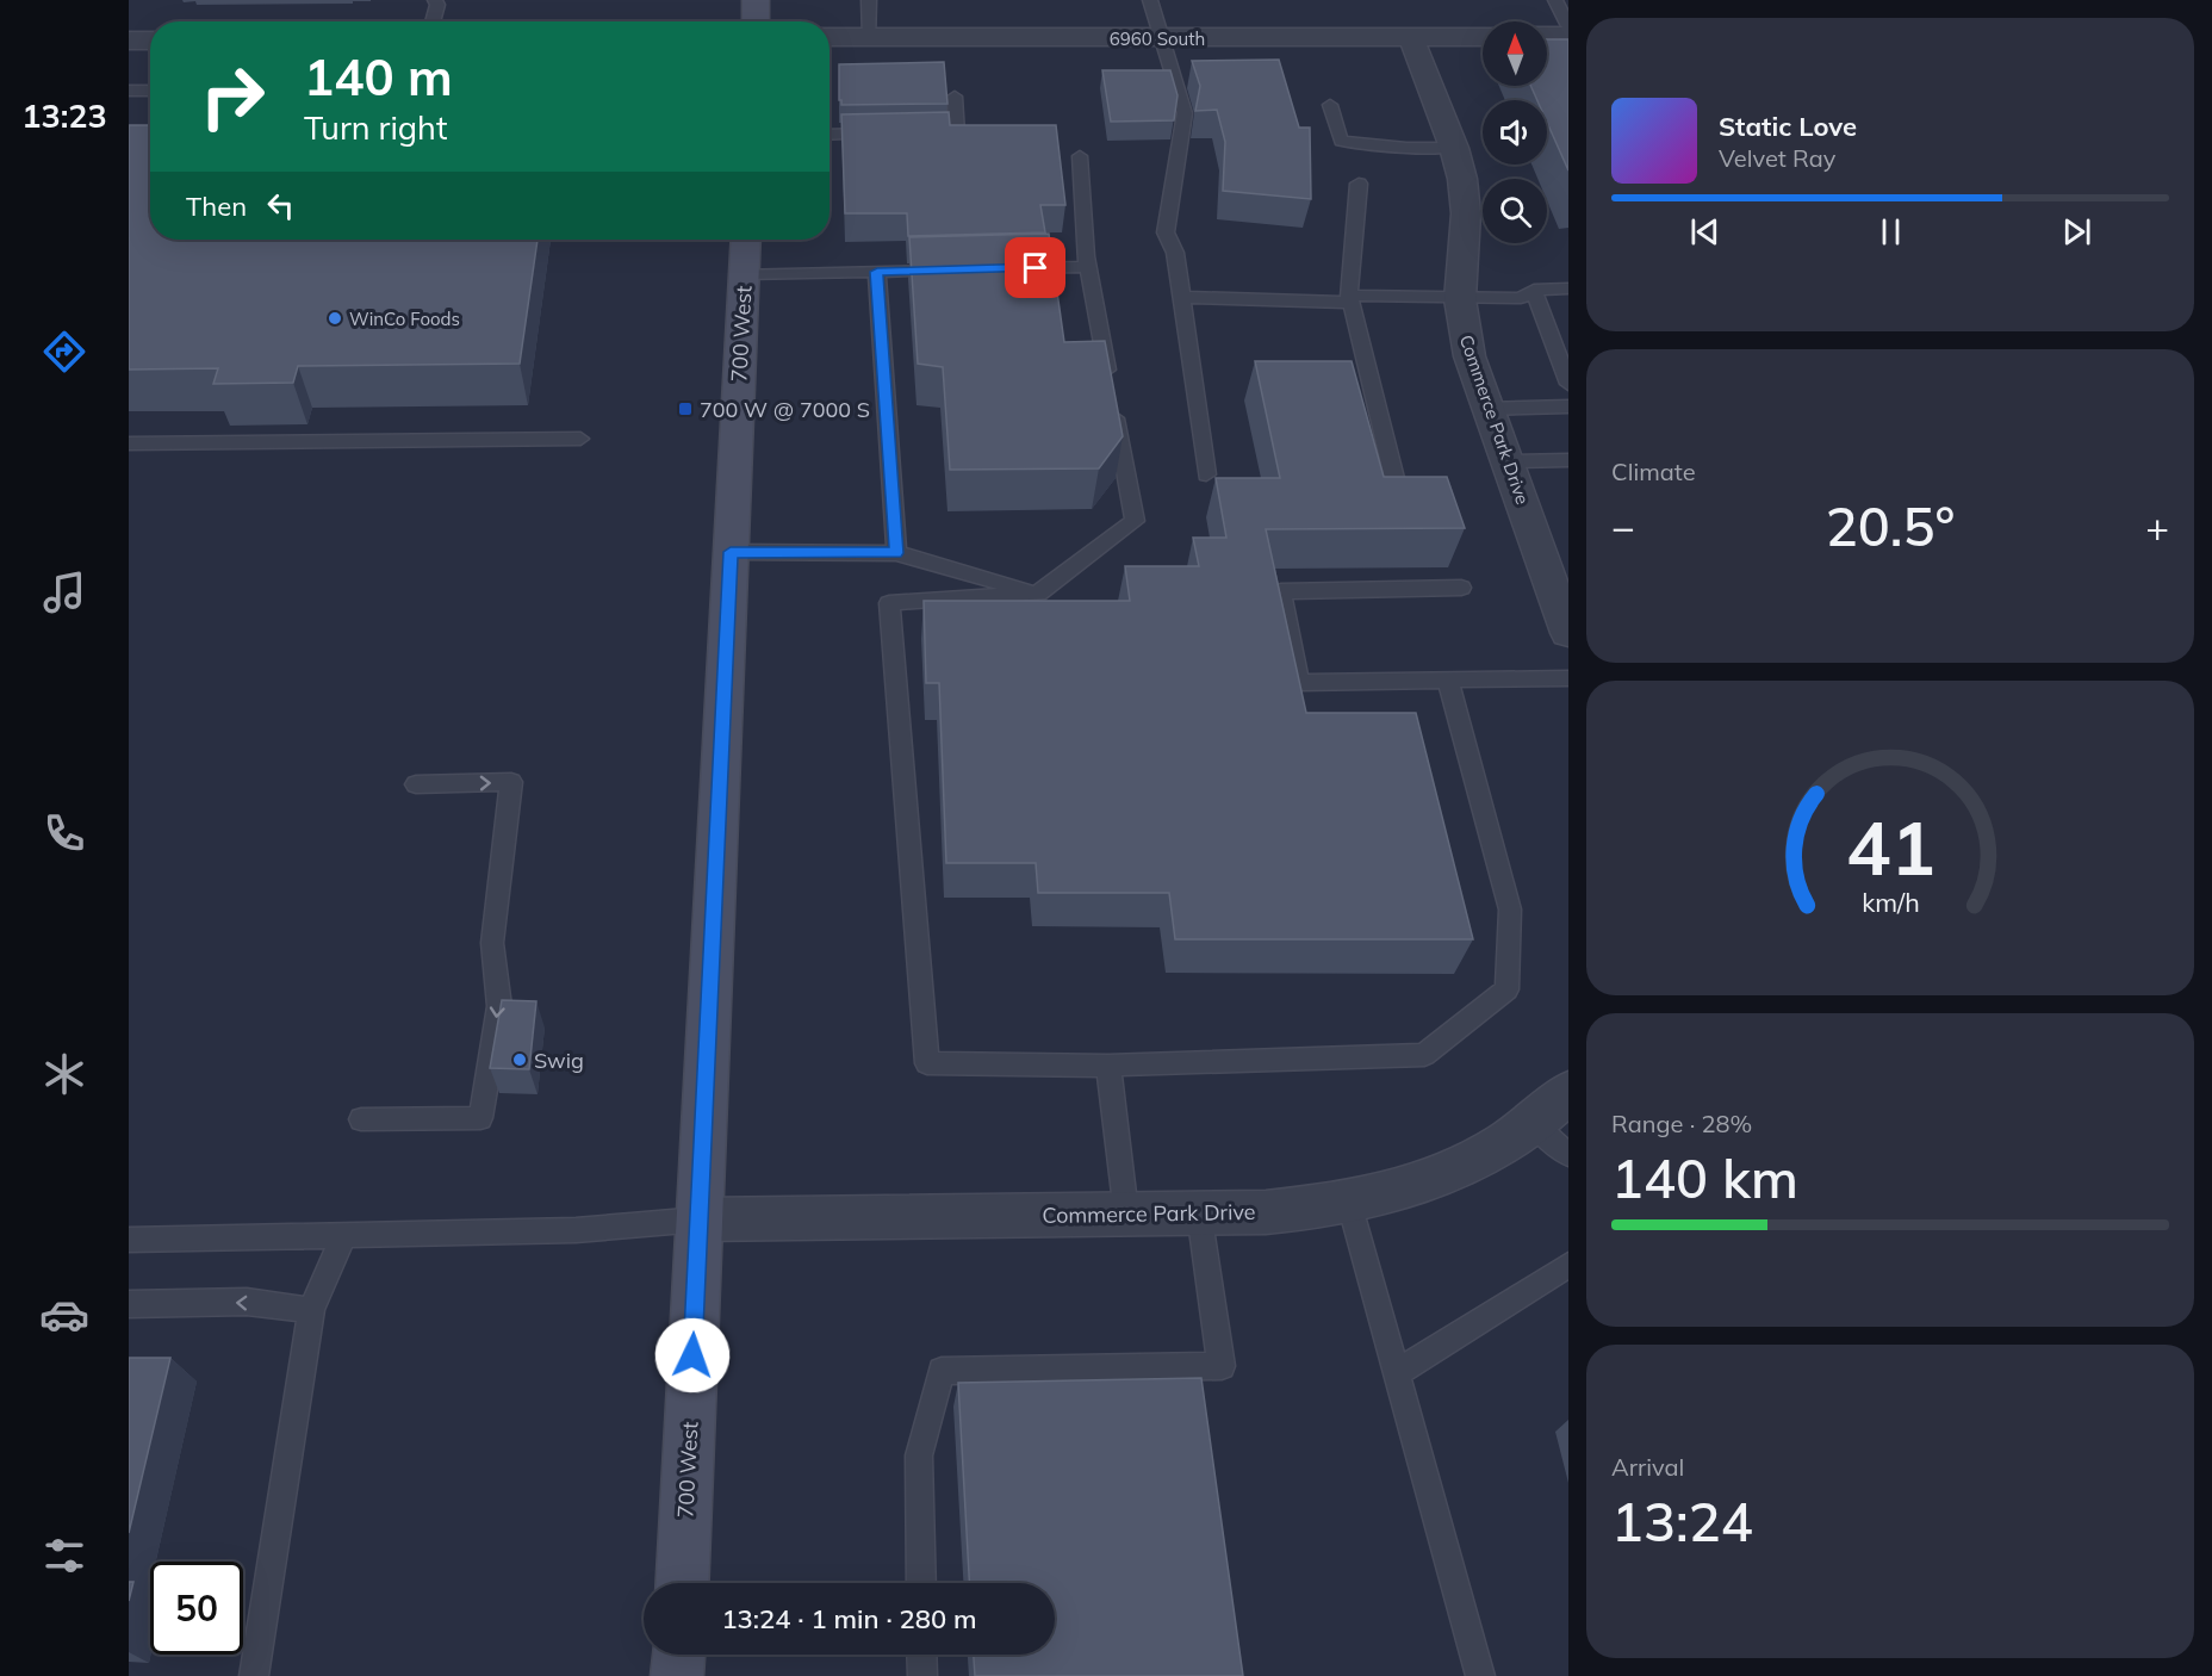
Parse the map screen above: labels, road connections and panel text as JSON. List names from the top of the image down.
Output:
{
  "streets": {
    "main road": ["700 West"],
    "street": ["6960 South", "Commerce Park Drive"]
  },
  "crossings": [
    ["6960 South", "Commerce Park Drive"],
    ["700 West", "Commerce Park Drive"]
  ],
  "places": {
    "other": ["WinCo Foods", "Swig"],
    "transit": ["700 W @ 7000 S"]
  },
  "north": "top",
  "page": {
    "tabs": "13:23",
    "turn": ["140 m", "Turn right"],
    "song": ["Static Love", "Velvet Ray"],
    "then": "Then",
    "tile": [
      "Climate",
      ["Range · 28%", "140 km"],
      ["Arrival", "13:24"]
    ],
    "heat": ["−", "20.5°", "+"],
    "limit": "50",
    "trip": "13:24 · 1 min · 280 m",
    "gauge": ["41", "km/h"]
  }
}
